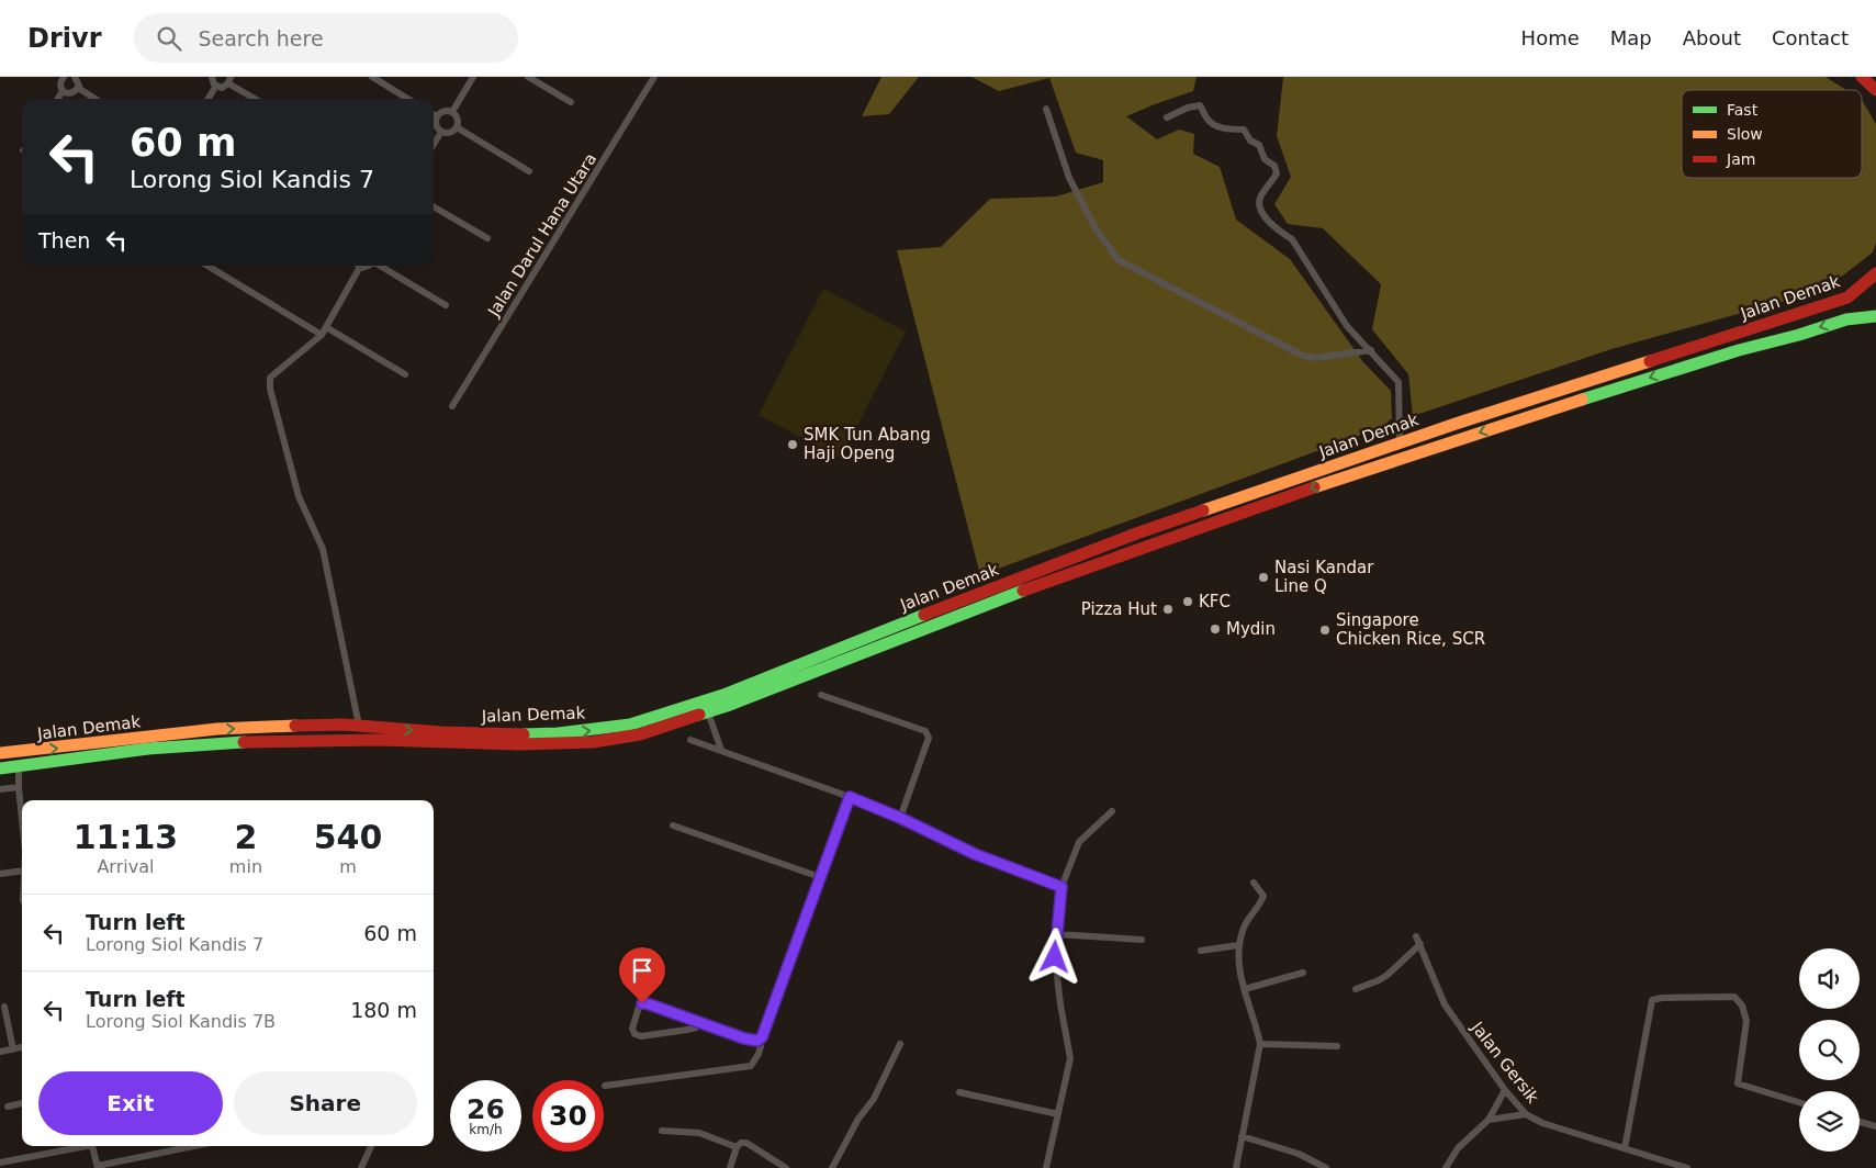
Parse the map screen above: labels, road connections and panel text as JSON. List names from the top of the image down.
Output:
{
  "streets": {
    "highway": ["Jalan Demak"],
    "street": ["Jalan Darul Hana Utara", "Jalan Gersik"]
  },
  "places": [
    "SMK Tun Abang Haji Openg",
    "Nasi Kandar Line Q",
    "KFC",
    "Pizza Hut",
    "Mydin",
    "Singapore Chicken Rice, SCR"
  ],
  "legend": ["Fast", "Slow", "Jam"],
  "page": {
    "header": "Drivr",
    "search": "Search here",
    "nav": [
      "Home",
      "Map",
      "About",
      "Contact"
    ],
    "turn": ["60 m", "Lorong Siol Kandis 7"],
    "then": "Then",
    "eta": [
      "11:13",
      "Arrival",
      "2",
      "min",
      "540",
      "m"
    ],
    "list": [
      {
        "name": "Turn left",
        "note": "Lorong Siol Kandis 7",
        "value": "60 m"
      },
      {
        "name": "Turn left",
        "note": "Lorong Siol Kandis 7B",
        "value": "180 m"
      }
    ],
    "buttons": ["Exit", "Share"],
    "speed": "26 km/h",
    "limit": "30"
  }
}
